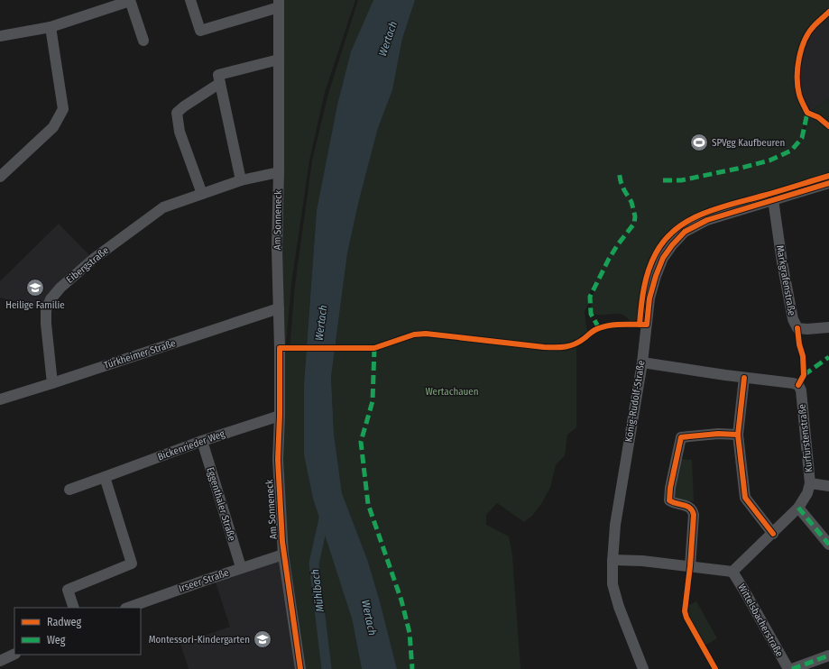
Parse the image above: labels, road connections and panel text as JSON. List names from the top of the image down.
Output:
{
  "streets": {
    "street": [
      "Am Sonneneck",
      "Eibergstraße",
      "Markgrafenstraße",
      "Türkheimer Straße",
      "König-Rudolf-Straße",
      "Kurfürstenstraße",
      "Bickenrieder Weg",
      "Eggenthaler Straße",
      "Irseer Straße",
      "Wittelsbacherstraße"
    ]
  },
  "crossings": [
    ["Am Sonneneck", "Eibergstraße"],
    ["Am Sonneneck", "Türkheimer Straße"],
    ["Am Sonneneck", "Bickenrieder Weg"],
    ["Am Sonneneck", "Irseer Straße"],
    ["Eibergstraße", "Türkheimer Straße"],
    ["Markgrafenstraße", "König-Rudolf-Straße"],
    ["König-Rudolf-Straße", "Kurfürstenstraße"],
    ["Kurfürstenstraße", "Wittelsbacherstraße"],
    ["Bickenrieder Weg", "Eggenthaler Straße"],
    ["Eggenthaler Straße", "Irseer Straße"]
  ],
  "water": ["Wertach", "Mühlbach"],
  "parks": ["Wertachauen"],
  "places": {
    "sports": ["SPVgg Kaufbeuren"],
    "school or university": ["Heilige Familie", "Montessori-Kindergarten"]
  },
  "legend": ["Radweg", "Weg"]
}
